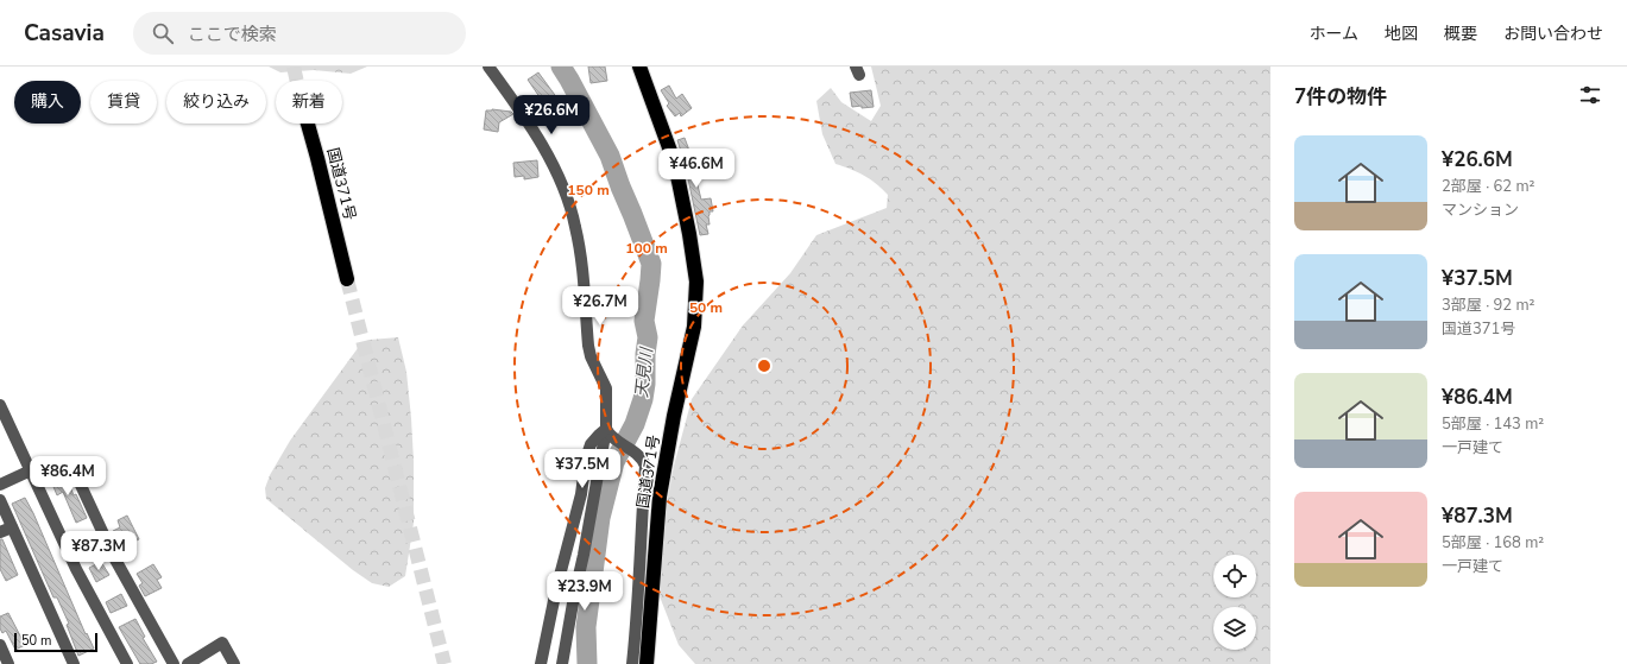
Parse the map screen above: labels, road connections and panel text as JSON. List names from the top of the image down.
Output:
{
  "streets": {
    "highway": ["国道371号"]
  },
  "water": ["天見川"],
  "scale_bar": "50 m",
  "page": {
    "header": "Casavia",
    "search": "ここで検索",
    "nav": [
      "ホーム",
      "地図",
      "概要",
      "お問い合わせ"
    ],
    "heading": "7件の物件",
    "chip": [
      "購入",
      "賃貸",
      "絞り込み",
      "新着"
    ],
    "price": [
      "¥26.6M",
      "¥46.6M",
      "¥26.7M",
      "¥37.5M",
      "¥86.4M",
      "¥87.3M",
      "¥23.9M"
    ],
    "list": [
      {
        "name": "¥26.6M",
        "note": "2部屋 · 62 m² · マンション"
      },
      {
        "name": "¥37.5M",
        "note": "3部屋 · 92 m² · 国道371号"
      },
      {
        "name": "¥86.4M",
        "note": "5部屋 · 143 m² · 一戸建て"
      },
      {
        "name": "¥87.3M",
        "note": "5部屋 · 168 m² · 一戸建て"
      }
    ],
    "scale": "50 m"
  },
  "rings": ["150 m", "100 m", "50 m"]
}
